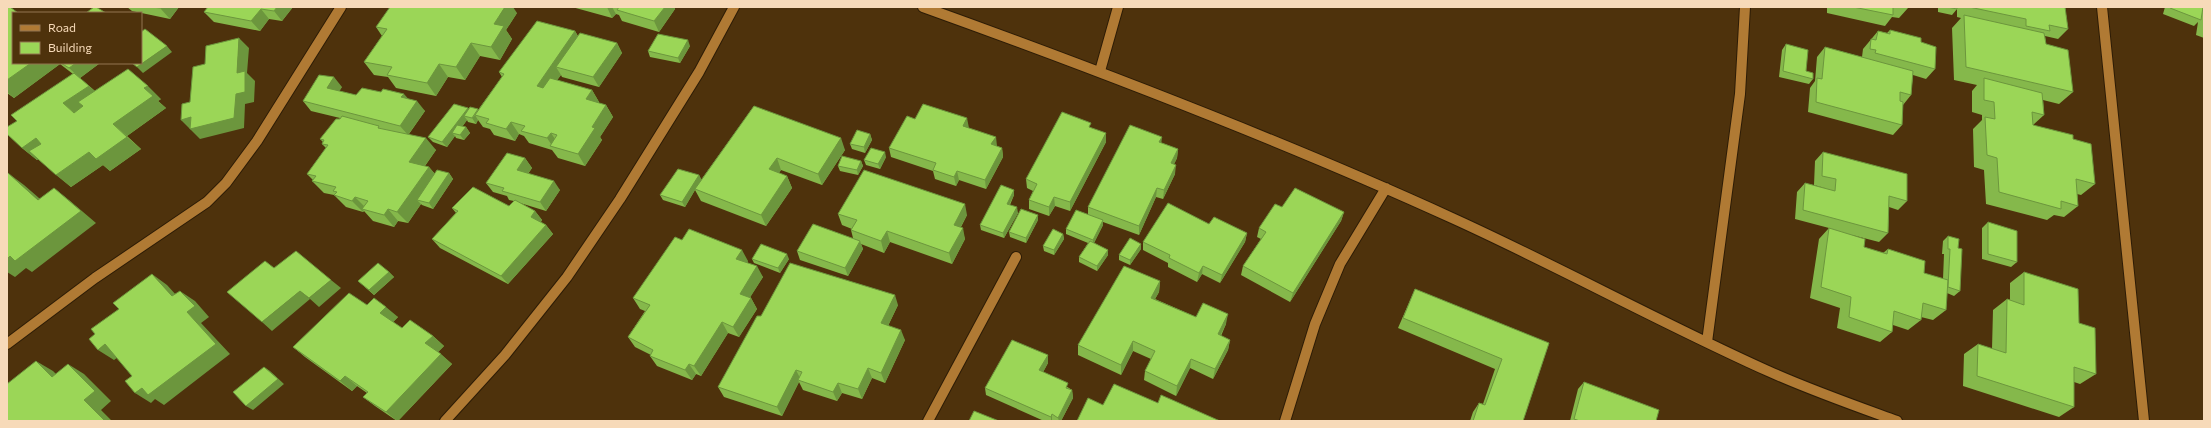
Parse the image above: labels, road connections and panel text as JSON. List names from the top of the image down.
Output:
{
  "legend": ["Road", "Building"]
}
